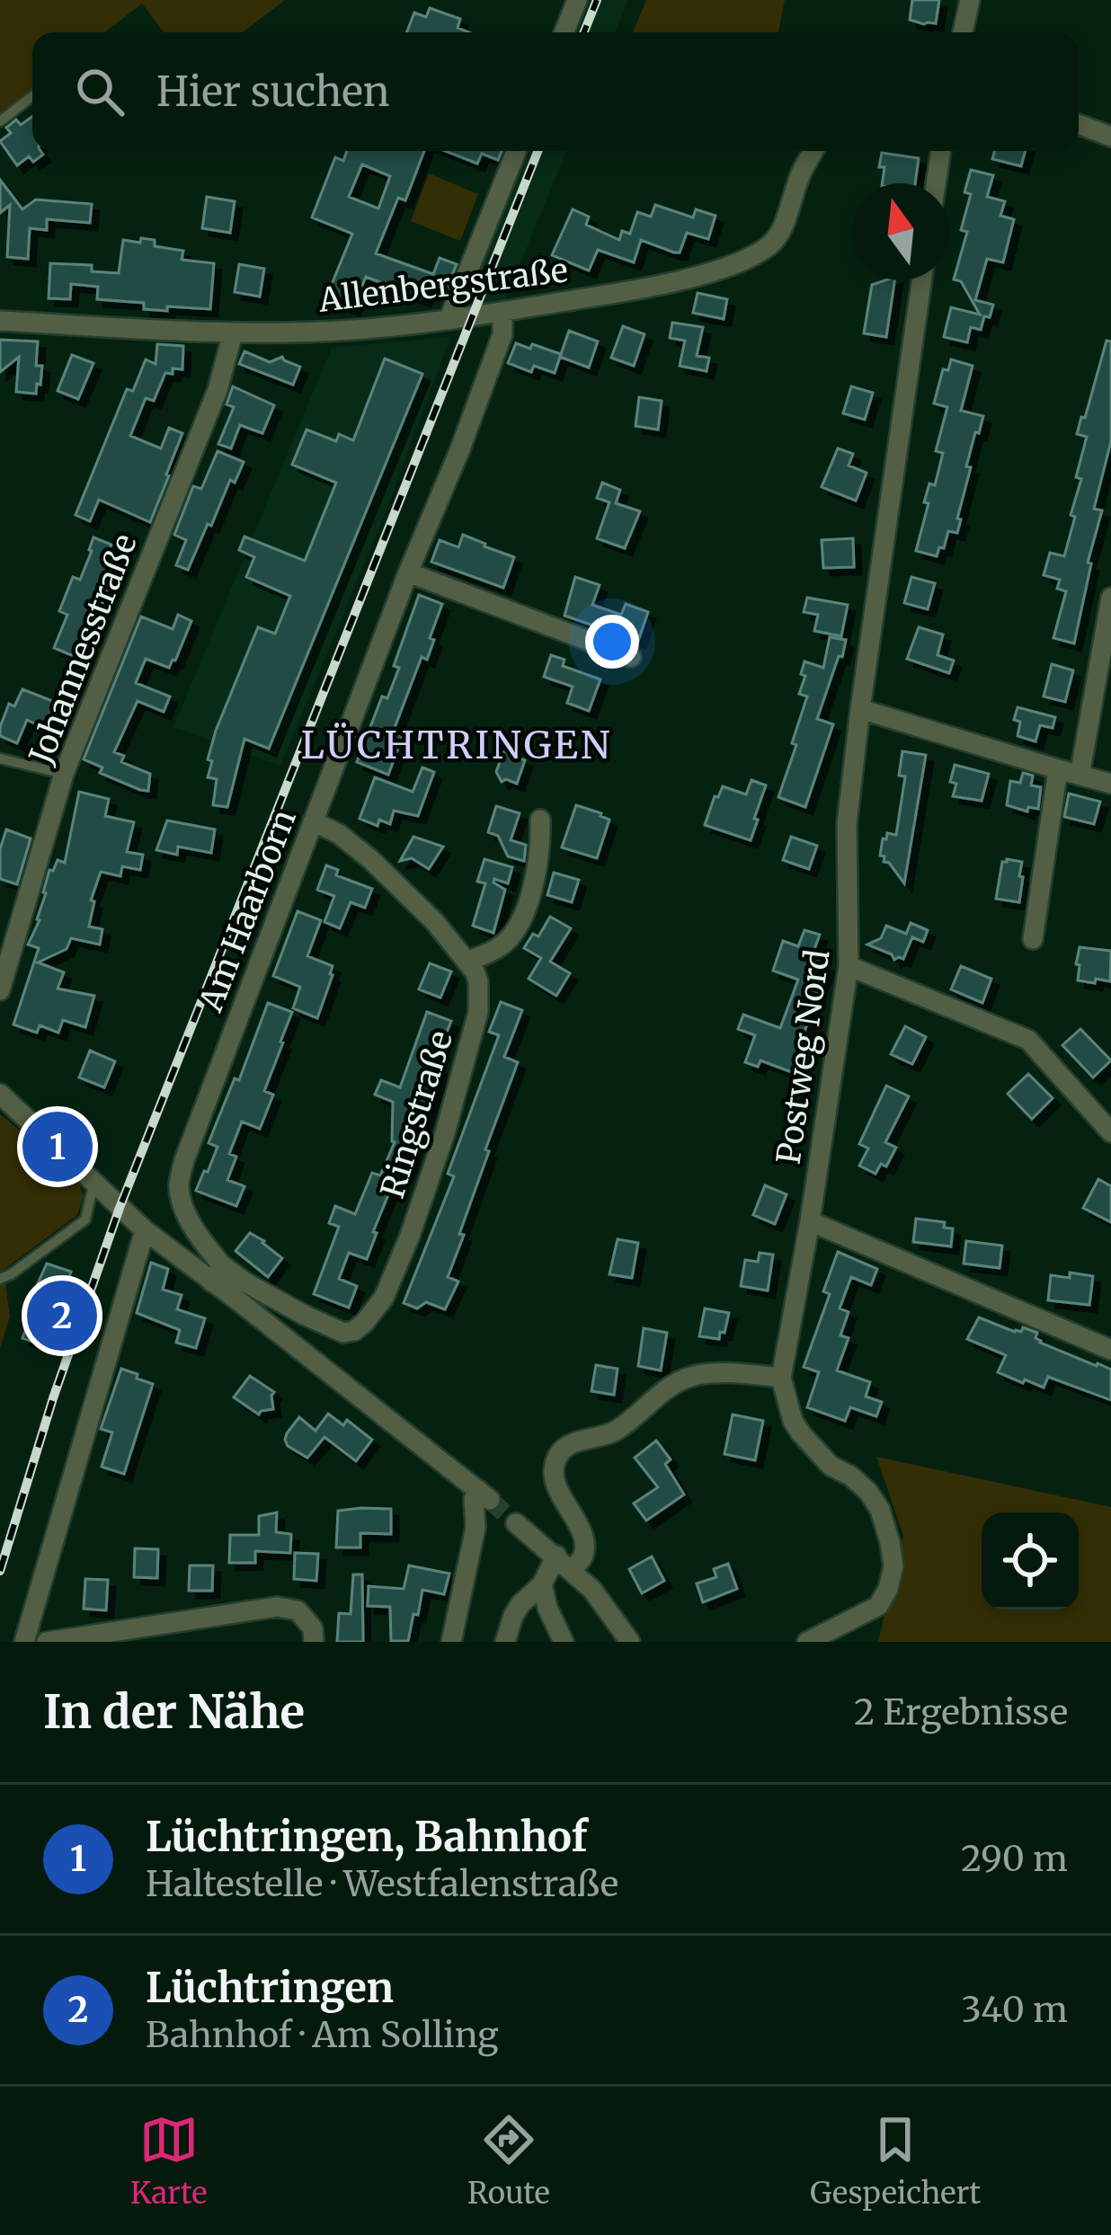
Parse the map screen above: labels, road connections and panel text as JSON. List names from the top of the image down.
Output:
{
  "streets": {
    "street": [
      "Allenbergstraße",
      "Johannesstraße",
      "Am Haarborn",
      "Postweg Nord",
      "Ringstraße"
    ]
  },
  "crossings": [
    ["Allenbergstraße", "Johannesstraße"],
    ["Allenbergstraße", "Am Haarborn"],
    ["Am Haarborn", "Ringstraße"]
  ],
  "districts": ["LÜCHTRINGEN"],
  "north": "top",
  "page": {
    "search": "Hier suchen",
    "pins": ["1", "2"],
    "heading": ["In der Nähe", "2 Ergebnisse"],
    "list": [
      {
        "mark": "1",
        "name": "Lüchtringen, Bahnhof",
        "note": "Haltestelle · Westfalenstraße",
        "value": "290 m"
      },
      {
        "mark": "2",
        "name": "Lüchtringen",
        "note": "Bahnhof · Am Solling",
        "value": "340 m"
      }
    ],
    "nav": ["Karte", "Route", "Gespeichert"]
  }
}
